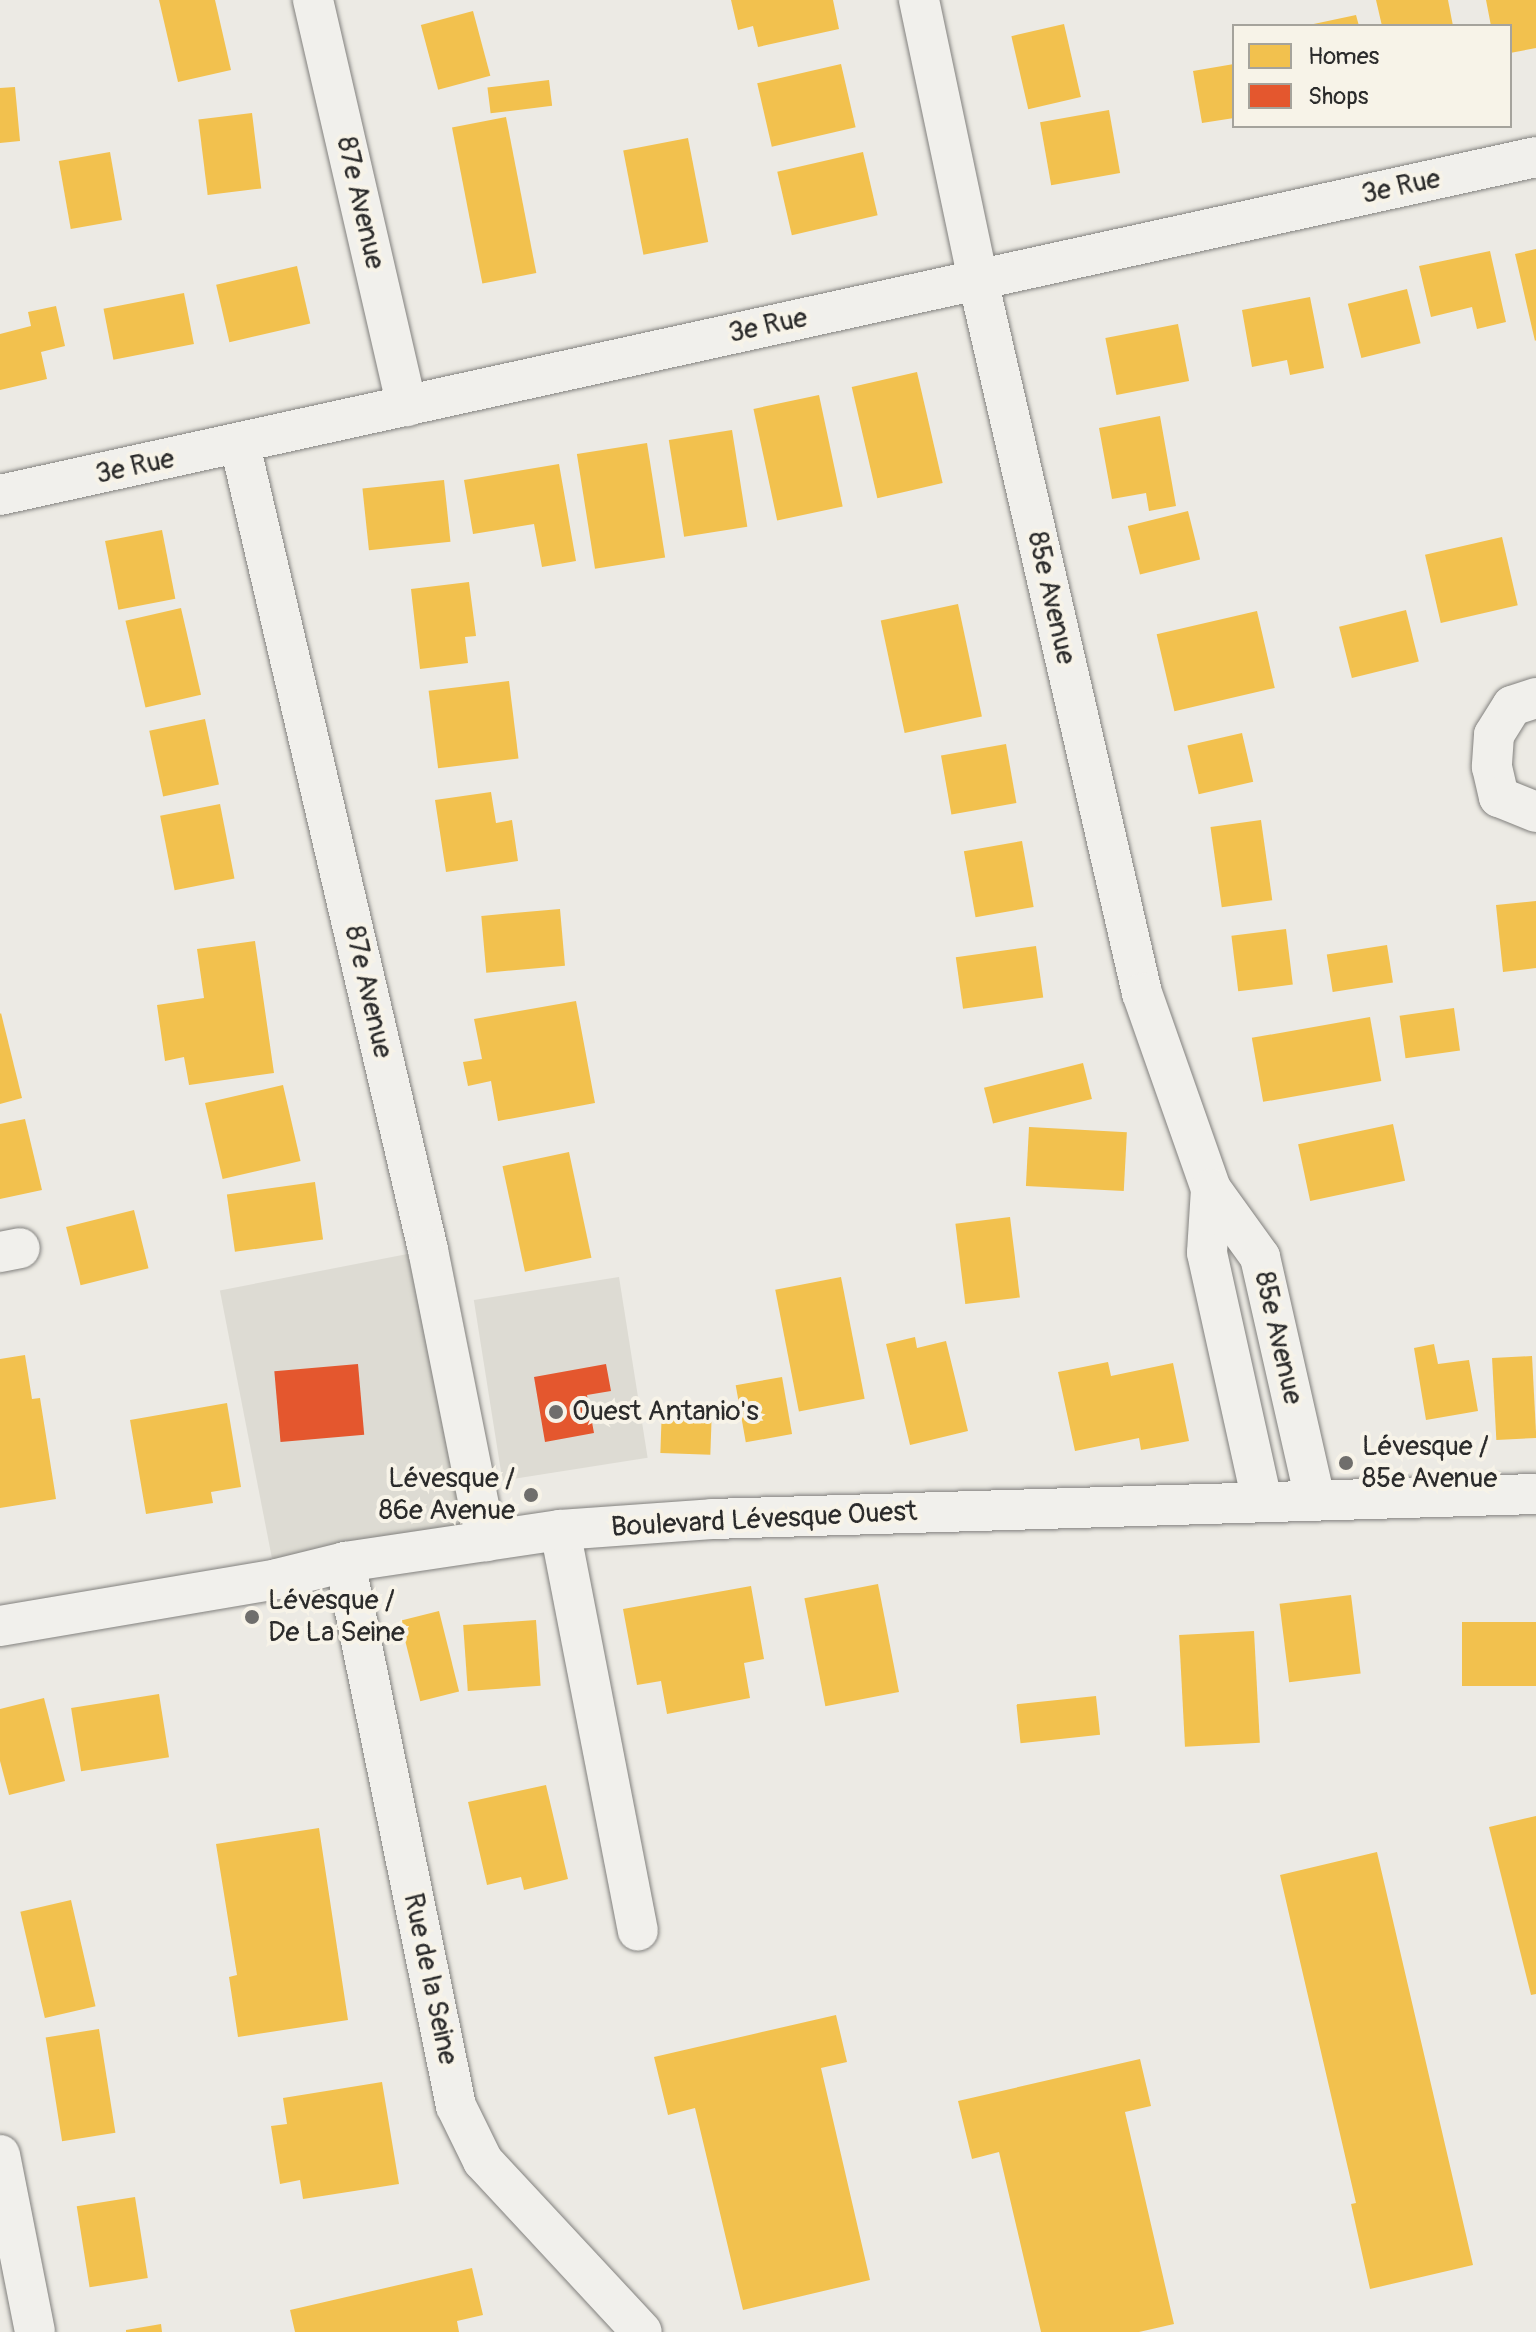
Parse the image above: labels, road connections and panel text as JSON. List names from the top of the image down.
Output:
{
  "streets": {
    "street": [
      "3e Rue",
      "87e Avenue",
      "85e Avenue",
      "Boulevard Lévesque Ouest",
      "Rue de la Seine"
    ]
  },
  "crossings": [
    ["3e Rue", "87e Avenue"],
    ["3e Rue", "85e Avenue"],
    ["87e Avenue", "Boulevard Lévesque Ouest"],
    ["85e Avenue", "Boulevard Lévesque Ouest"],
    ["Boulevard Lévesque Ouest", "Rue de la Seine"]
  ],
  "places": [
    "Ouest Antanio's",
    "Lévesque / 85e Avenue",
    "Lévesque / 86e Avenue",
    "Lévesque / De La Seine"
  ],
  "legend": ["Homes", "Shops"]
}
